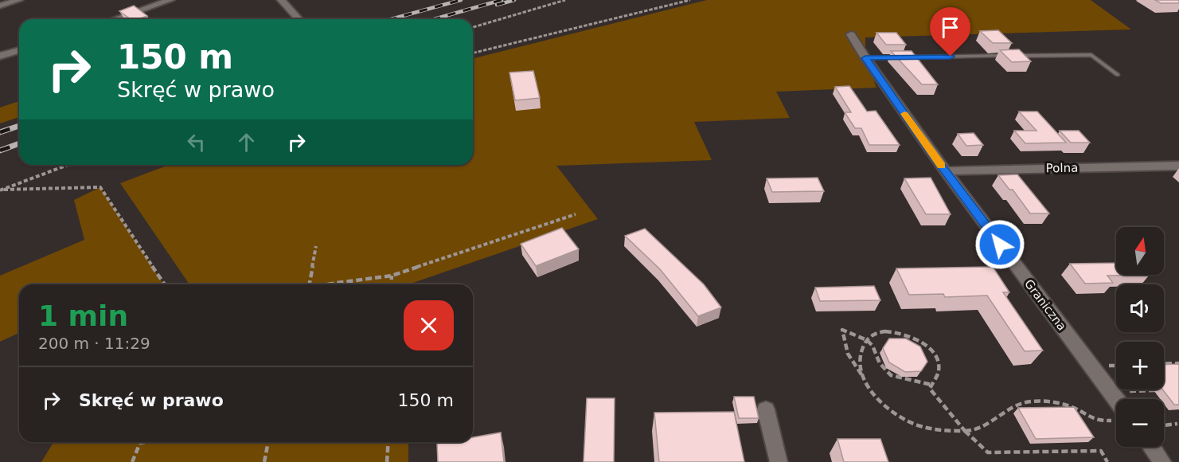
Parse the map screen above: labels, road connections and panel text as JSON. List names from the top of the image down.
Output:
{
  "streets": {
    "street": ["Polna", "Graniczna"]
  },
  "crossings": [
    ["Polna", "Graniczna"]
  ],
  "north": "top",
  "page": {
    "turn": ["150 m", "Skręć w prawo"],
    "map_buttons": ["+", "−"],
    "heading": ["1 min", "200 m · 11:29"],
    "list": [
      {
        "name": "Skręć w prawo",
        "value": "150 m"
      }
    ]
  }
}
